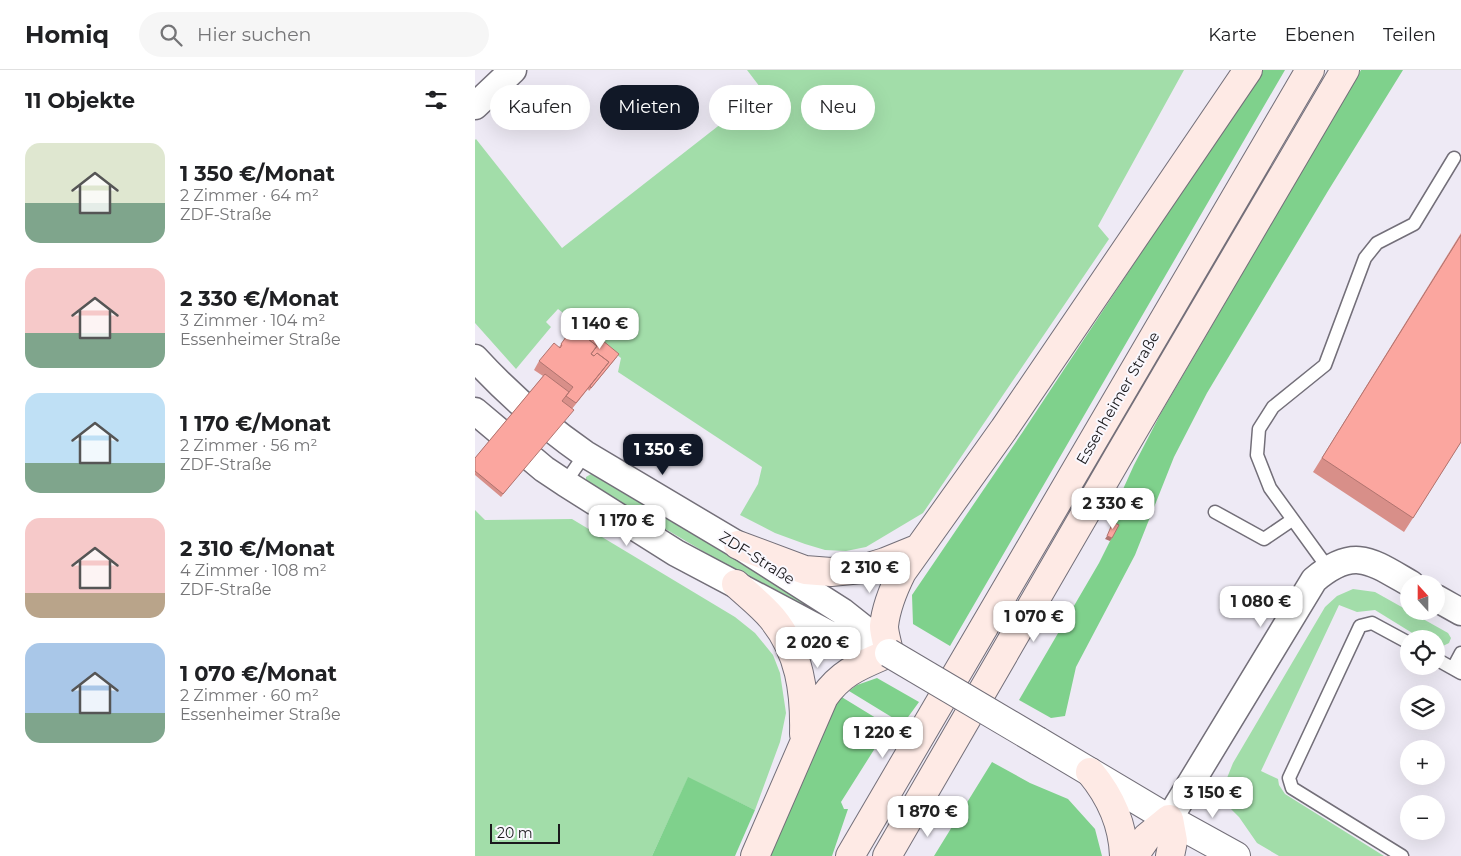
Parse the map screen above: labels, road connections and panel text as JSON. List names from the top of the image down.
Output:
{
  "streets": {
    "main road": ["Essenheimer Straße"],
    "street": ["ZDF-Straße"]
  },
  "scale_bar": "20 m",
  "north": "top",
  "page": {
    "header": "Homiq",
    "search": "Hier suchen",
    "nav": ["Karte", "Ebenen", "Teilen"],
    "heading": "11 Objekte",
    "chip": [
      "Kaufen",
      "Mieten",
      "Filter",
      "Neu"
    ],
    "list": [
      {
        "name": "1 350 €/Monat",
        "note": "2 Zimmer · 64 m² · ZDF-Straße"
      },
      {
        "name": "2 330 €/Monat",
        "note": "3 Zimmer · 104 m² · Essenheimer Straße"
      },
      {
        "name": "1 170 €/Monat",
        "note": "2 Zimmer · 56 m² · ZDF-Straße"
      },
      {
        "name": "2 310 €/Monat",
        "note": "4 Zimmer · 108 m² · ZDF-Straße"
      },
      {
        "name": "1 070 €/Monat",
        "note": "2 Zimmer · 60 m² · Essenheimer Straße"
      }
    ],
    "price": [
      "1 140 €",
      "1 350 €",
      "2 330 €",
      "1 170 €",
      "2 310 €",
      "1 080 €",
      "1 070 €",
      "2 020 €",
      "1 220 €",
      "3 150 €",
      "1 870 €"
    ],
    "map_buttons": ["+", "−"],
    "scale": "20 m"
  }
}
